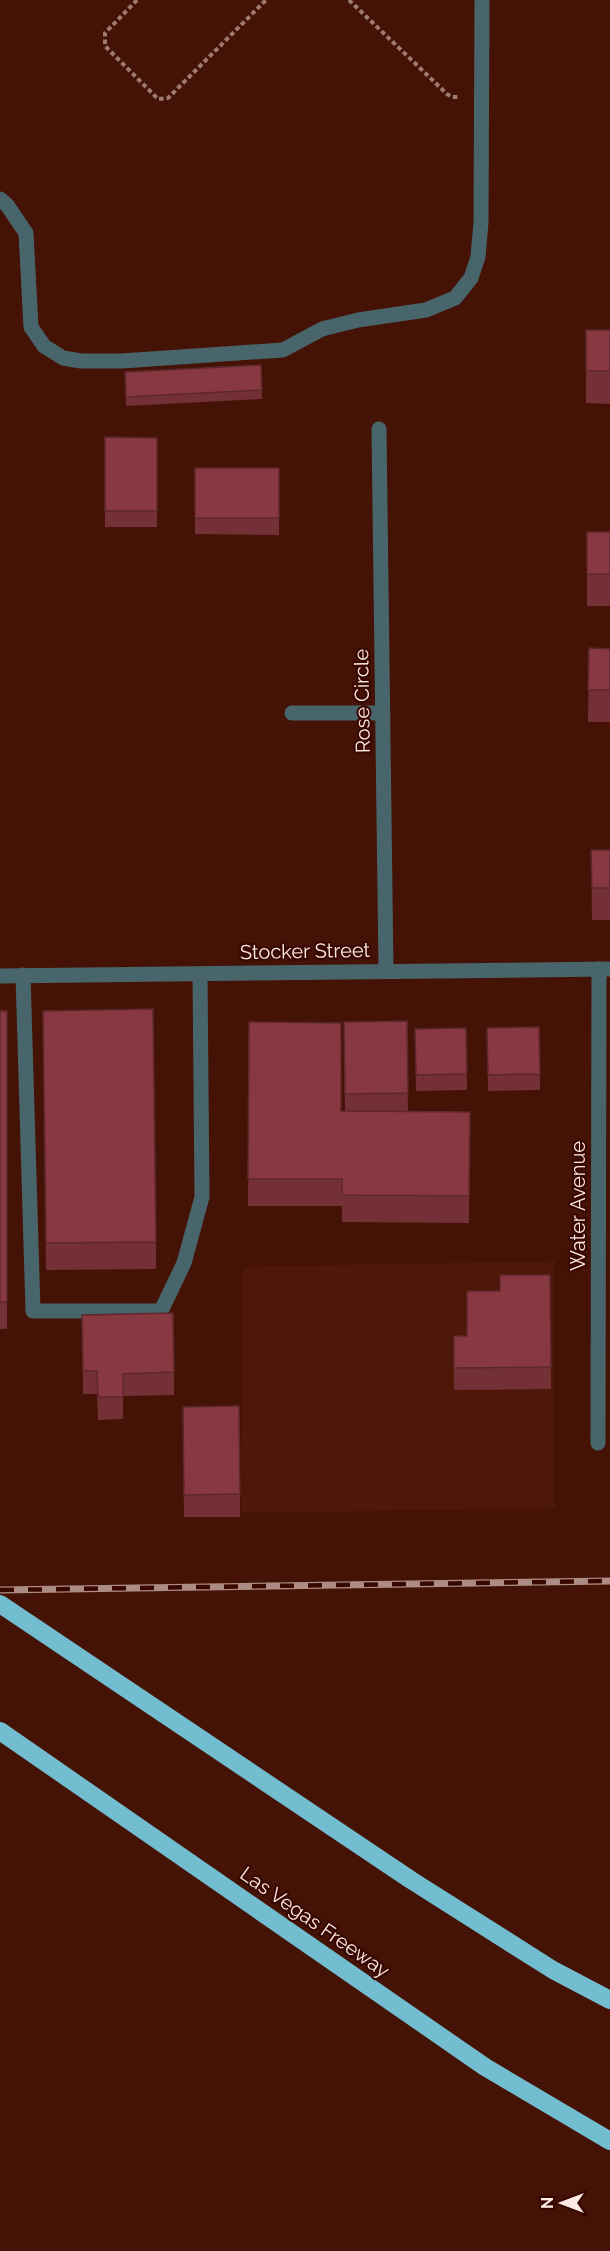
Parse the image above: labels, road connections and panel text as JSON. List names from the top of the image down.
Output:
{
  "streets": {
    "highway": ["Las Vegas Freeway"],
    "street": ["Rose Circle", "Stocker Street", "Water Avenue"]
  },
  "crossings": [
    ["Rose Circle", "Stocker Street"],
    ["Stocker Street", "Water Avenue"]
  ],
  "north": "left"
}
